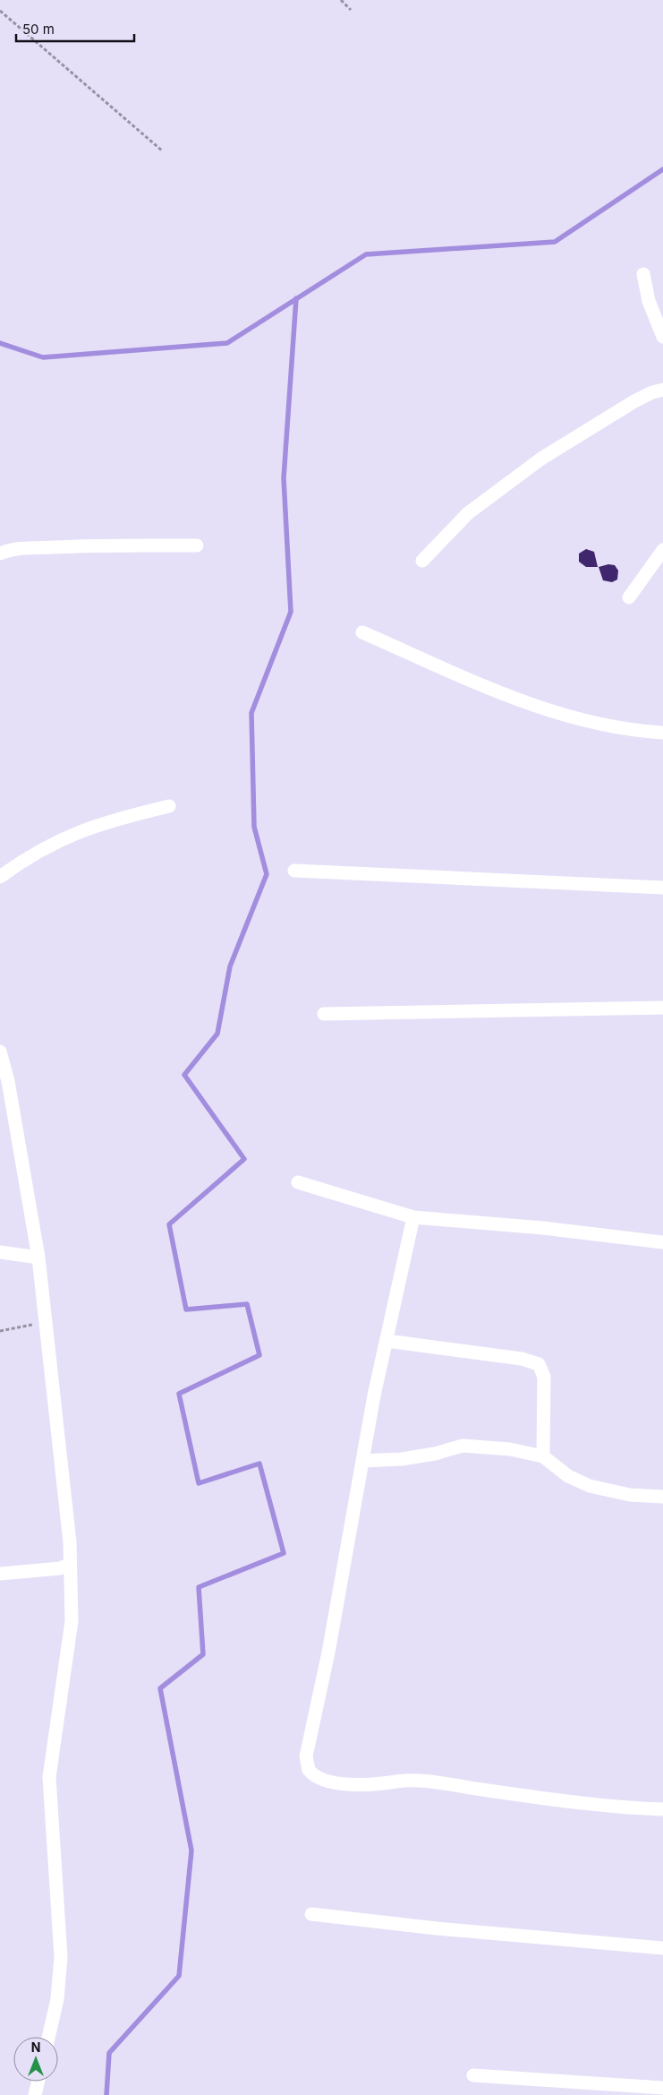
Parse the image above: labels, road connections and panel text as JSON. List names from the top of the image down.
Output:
{
  "scale_bar": "50 m",
  "north": "top"
}
